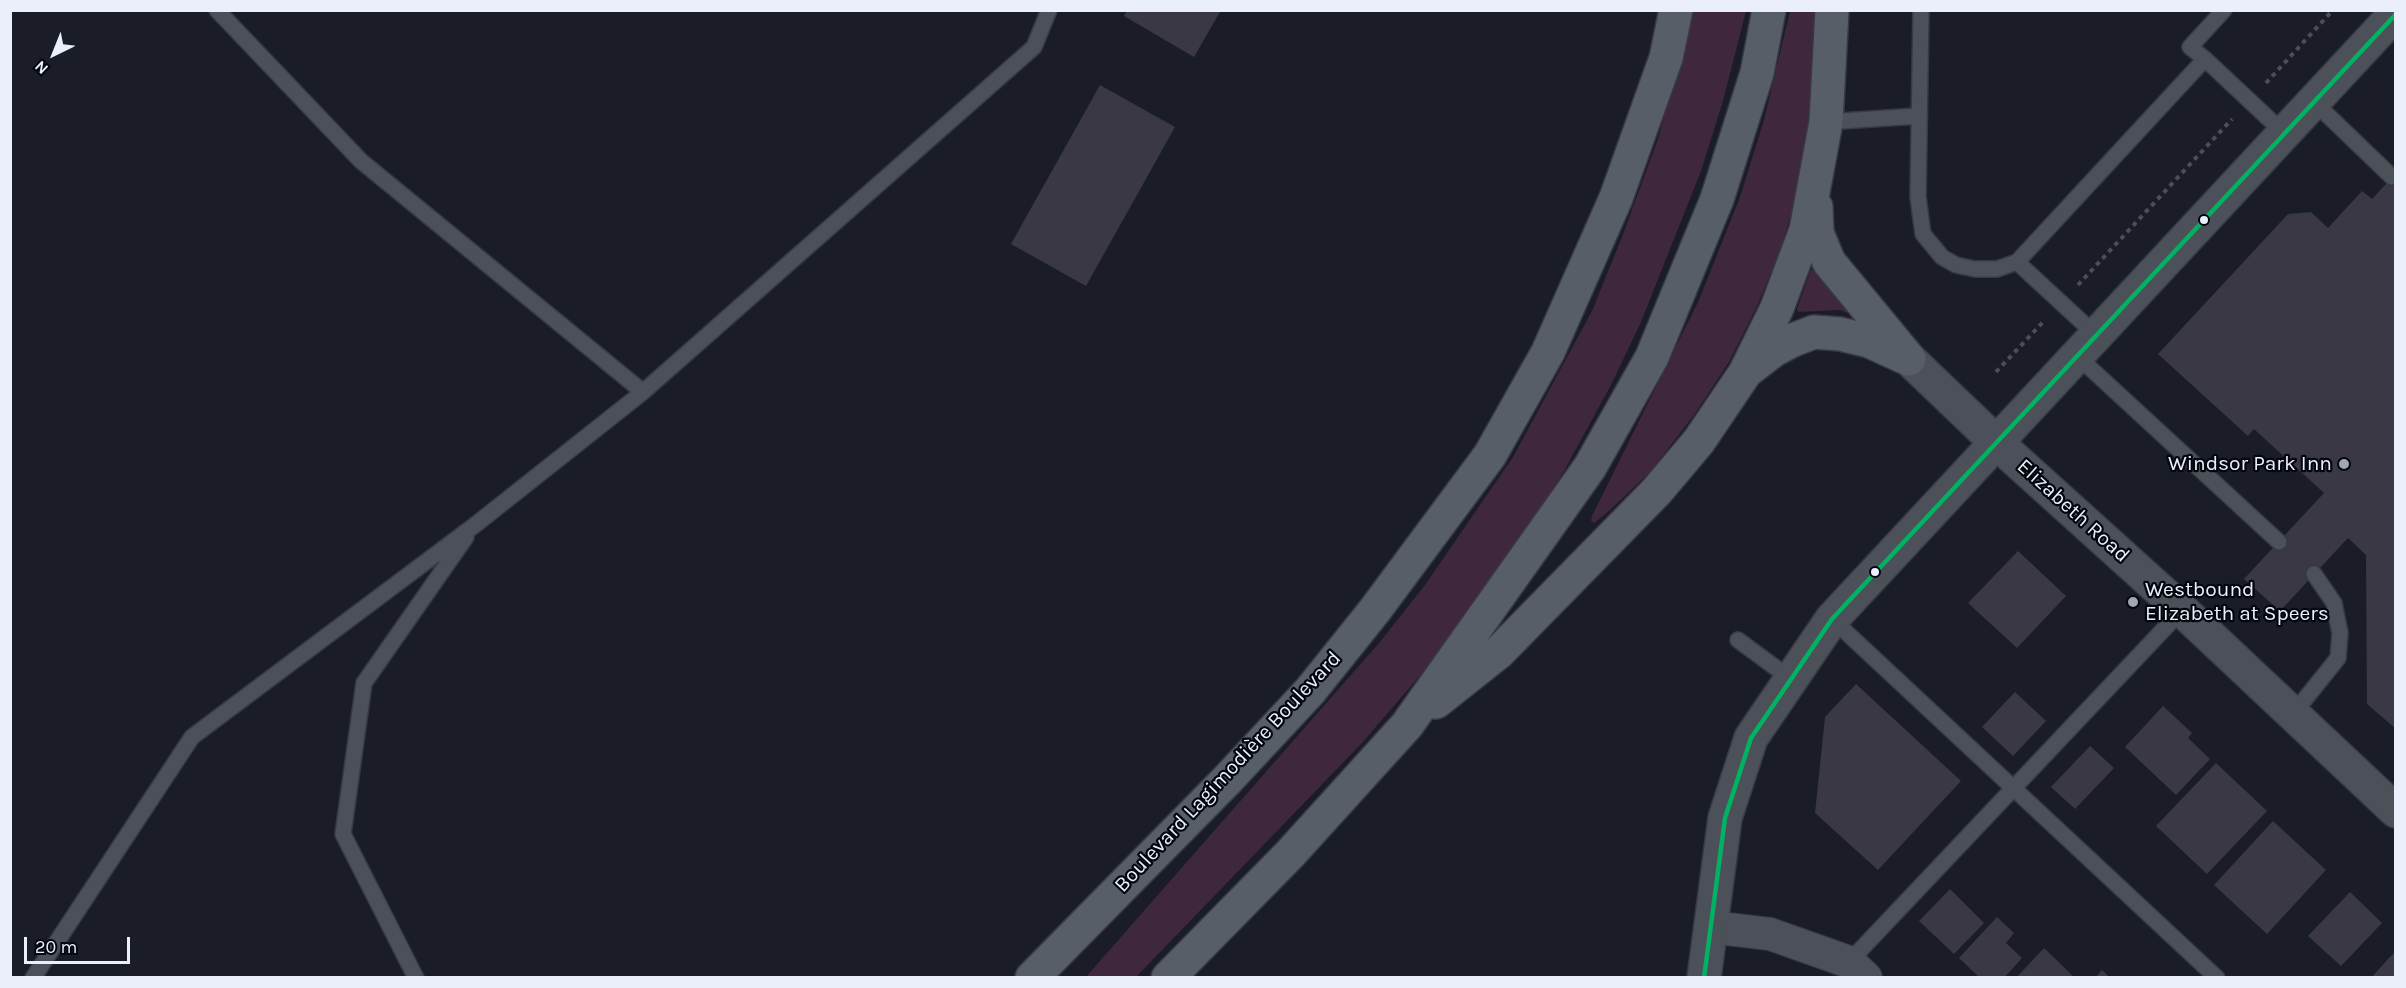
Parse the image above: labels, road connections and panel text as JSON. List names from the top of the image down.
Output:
{
  "streets": {
    "main road": ["Boulevard Lagimodière Boulevard"],
    "street": ["Elizabeth Road"]
  },
  "places": ["Windsor Park Inn", "Westbound Elizabeth at Speers"],
  "scale_bar": "20 m",
  "north": "bottom left"
}
